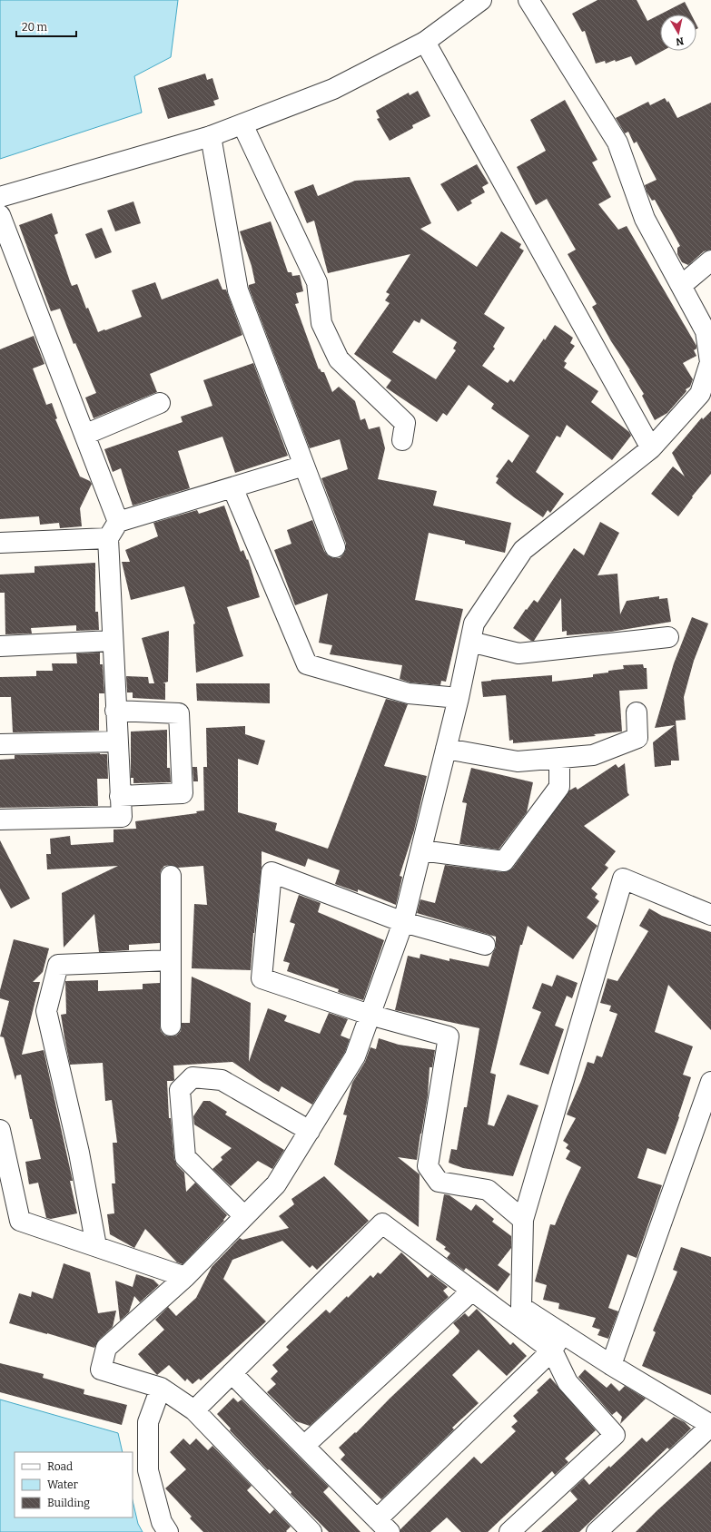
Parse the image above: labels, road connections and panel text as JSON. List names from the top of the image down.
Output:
{
  "legend": ["Road", "Water", "Building"],
  "scale_bar": "20 m",
  "north": "bottom"
}
